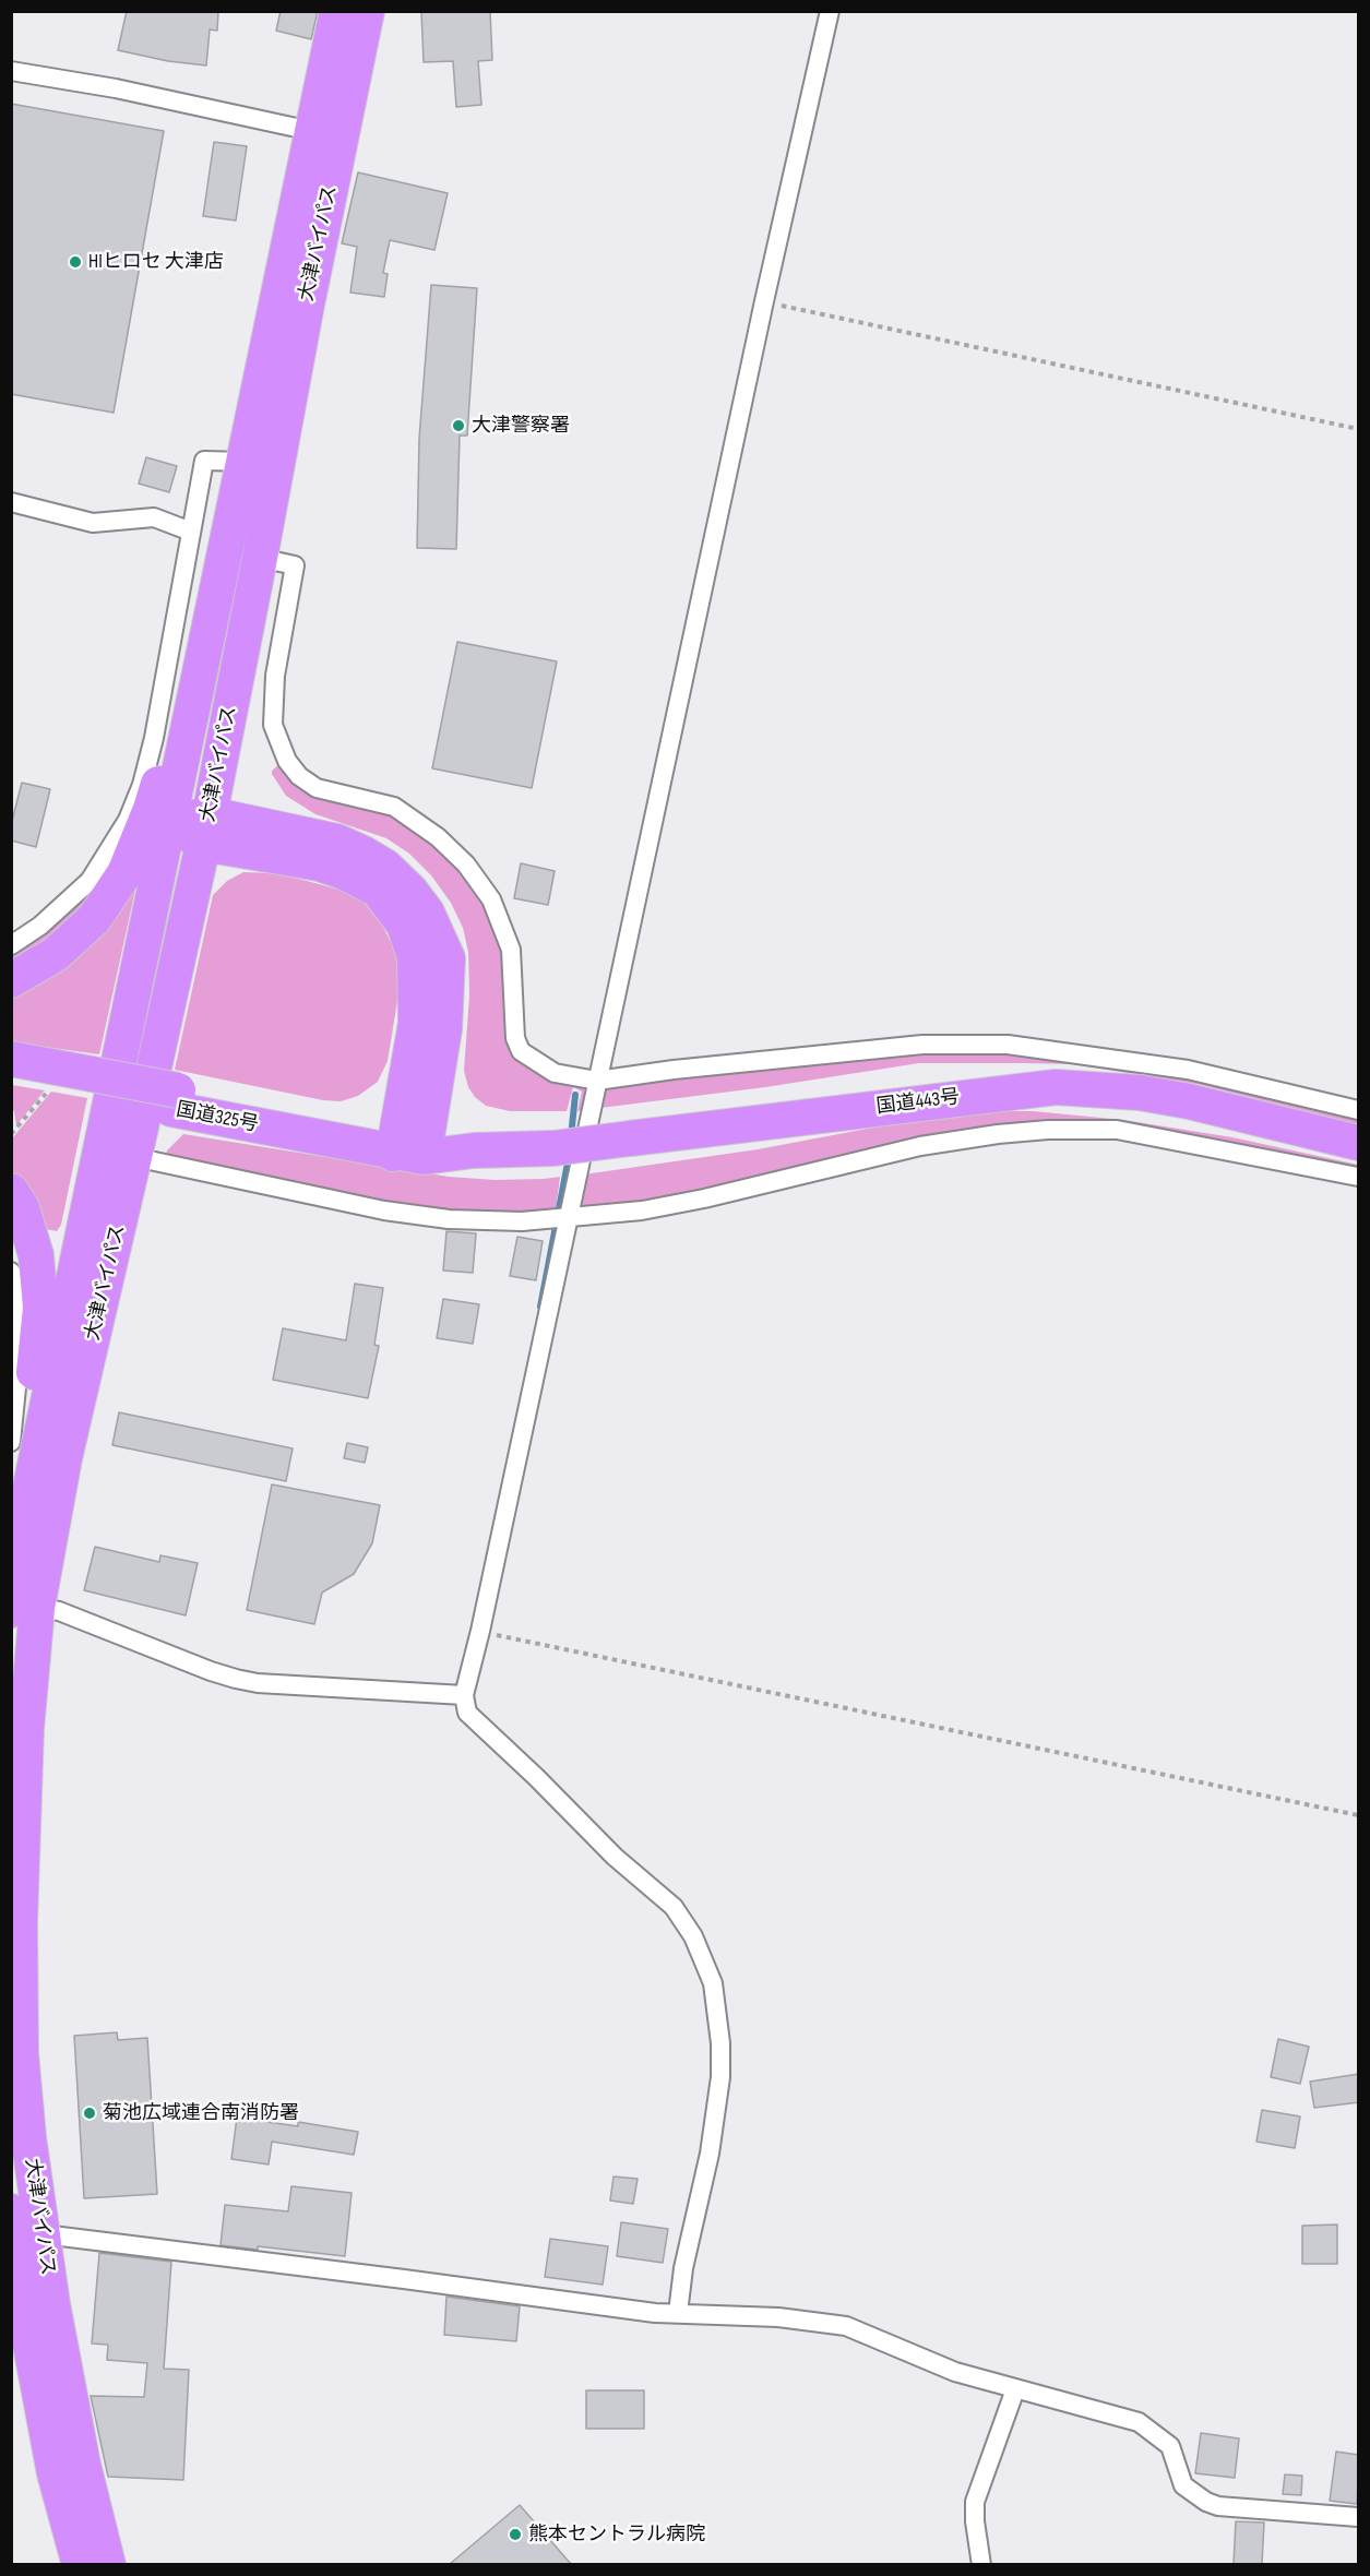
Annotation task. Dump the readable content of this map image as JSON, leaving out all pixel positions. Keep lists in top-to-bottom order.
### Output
{
  "streets": {
    "highway": ["大津バイパス", "国道443号", "国道325号"]
  },
  "crossings": [
    ["国道443号", "国道325号"]
  ],
  "places": [
    "HIヒロセ 大津店",
    "大津警察署",
    "菊池広域連合南消防署",
    "熊本セントラル病院"
  ]
}
